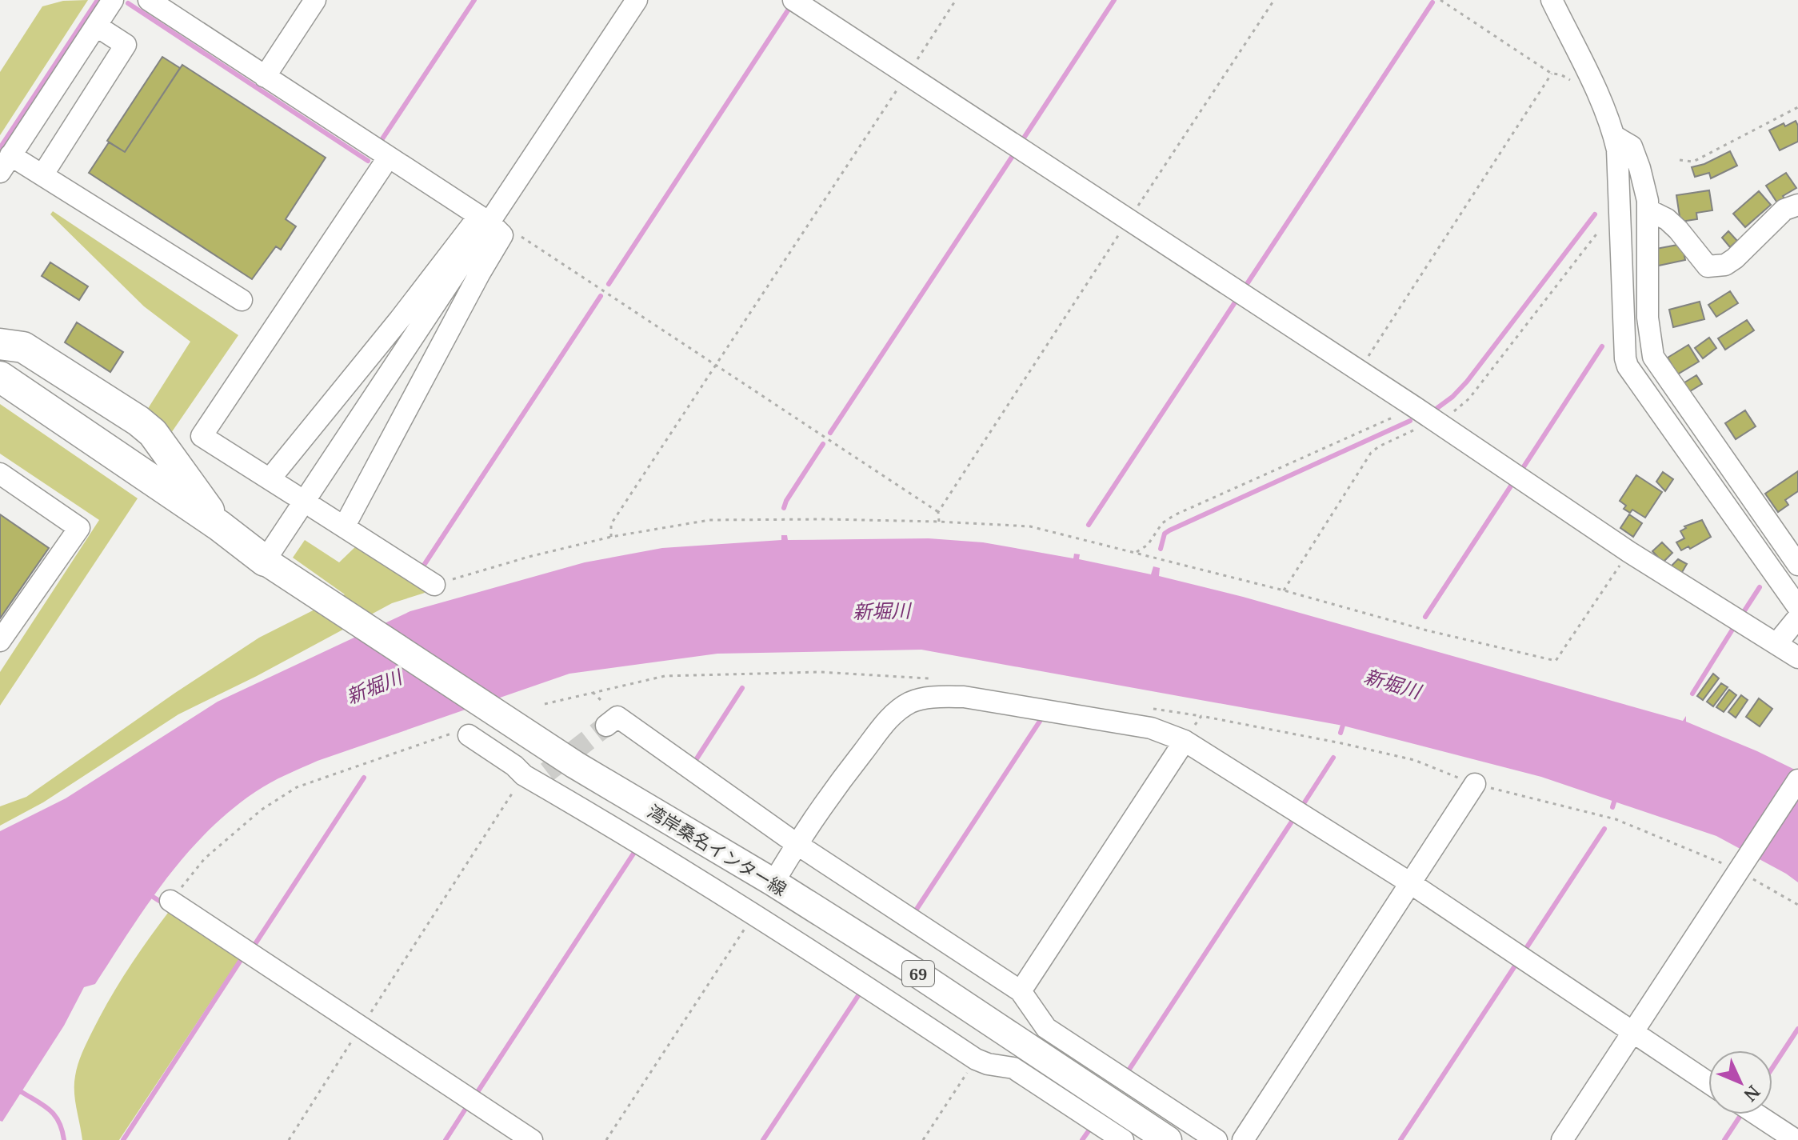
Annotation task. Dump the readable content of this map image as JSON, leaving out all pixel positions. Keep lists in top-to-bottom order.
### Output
{
  "streets": {
    "highway": ["69"],
    "main road": ["湾岸桑名インター線"]
  },
  "crossings": [
    ["湾岸桑名インター線", "69"]
  ],
  "water": ["新堀川"],
  "north": "bottom right"
}
